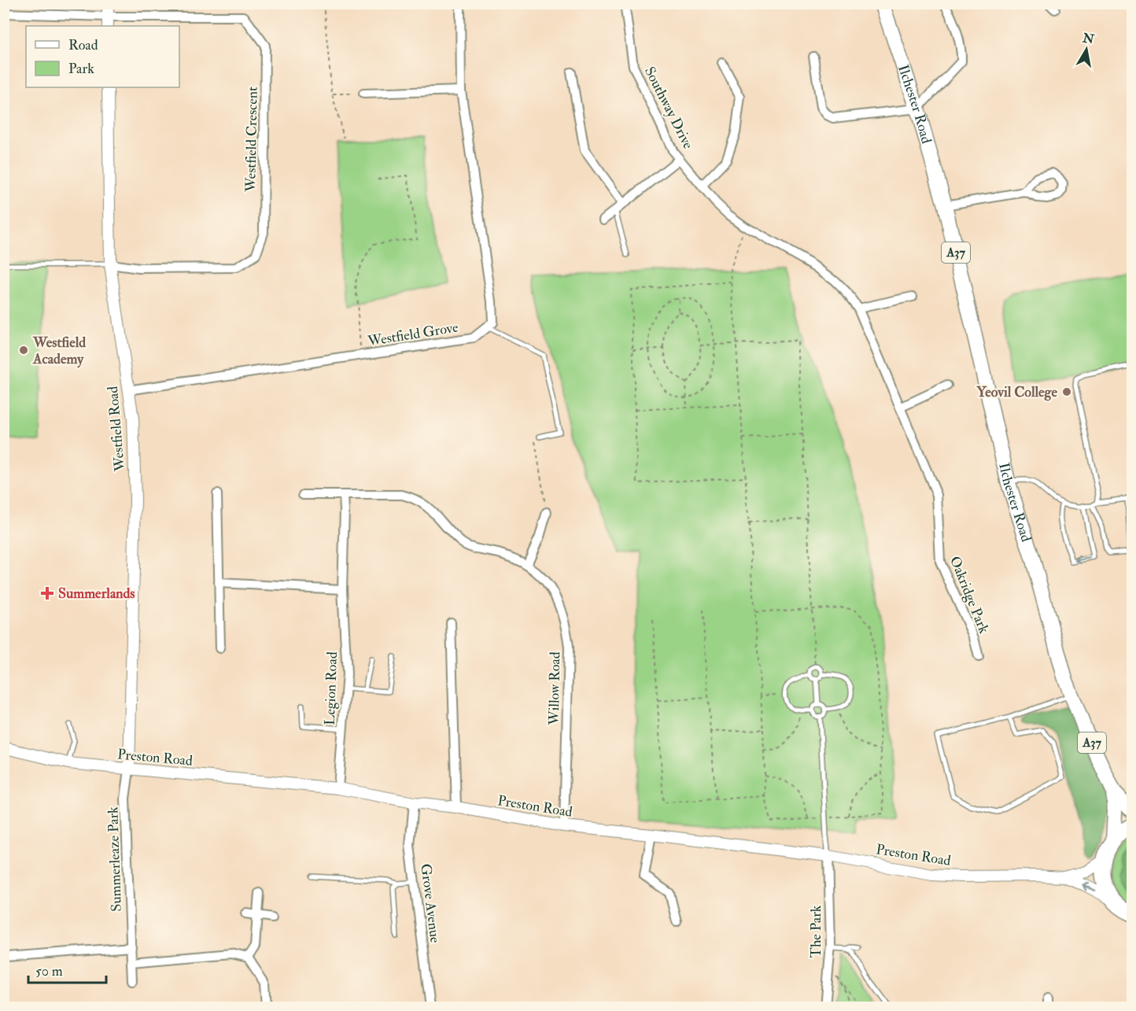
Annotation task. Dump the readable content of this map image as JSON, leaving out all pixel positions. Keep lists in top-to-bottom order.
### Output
{
  "streets": {
    "highway": ["Ilchester Road", "A37"],
    "street": [
      "Southway Drive",
      "Westfield Crescent",
      "Westfield Grove",
      "Westfield Road",
      "Oakridge Park",
      "Legion Road",
      "Willow Road",
      "Preston Road",
      "Summerleaze Park",
      "Grove Avenue",
      "The Park"
    ]
  },
  "crossings": [
    ["Ilchester Road", "A37"],
    ["Southway Drive", "Oakridge Park"],
    ["Westfield Crescent", "Westfield Road"],
    ["A37", "Preston Road"],
    ["Westfield Grove", "Westfield Road"],
    ["Westfield Road", "Preston Road"],
    ["Westfield Road", "Summerleaze Park"],
    ["Legion Road", "Willow Road"],
    ["Legion Road", "Preston Road"],
    ["Willow Road", "Preston Road"],
    ["Preston Road", "Summerleaze Park"],
    ["Preston Road", "Grove Avenue"],
    ["Preston Road", "The Park"]
  ],
  "places": {
    "other": ["Westfield Academy", "Yeovil College"],
    "health": ["Summerlands"]
  },
  "legend": ["Road", "Park"],
  "scale_bar": "50 m",
  "north": "top"
}
